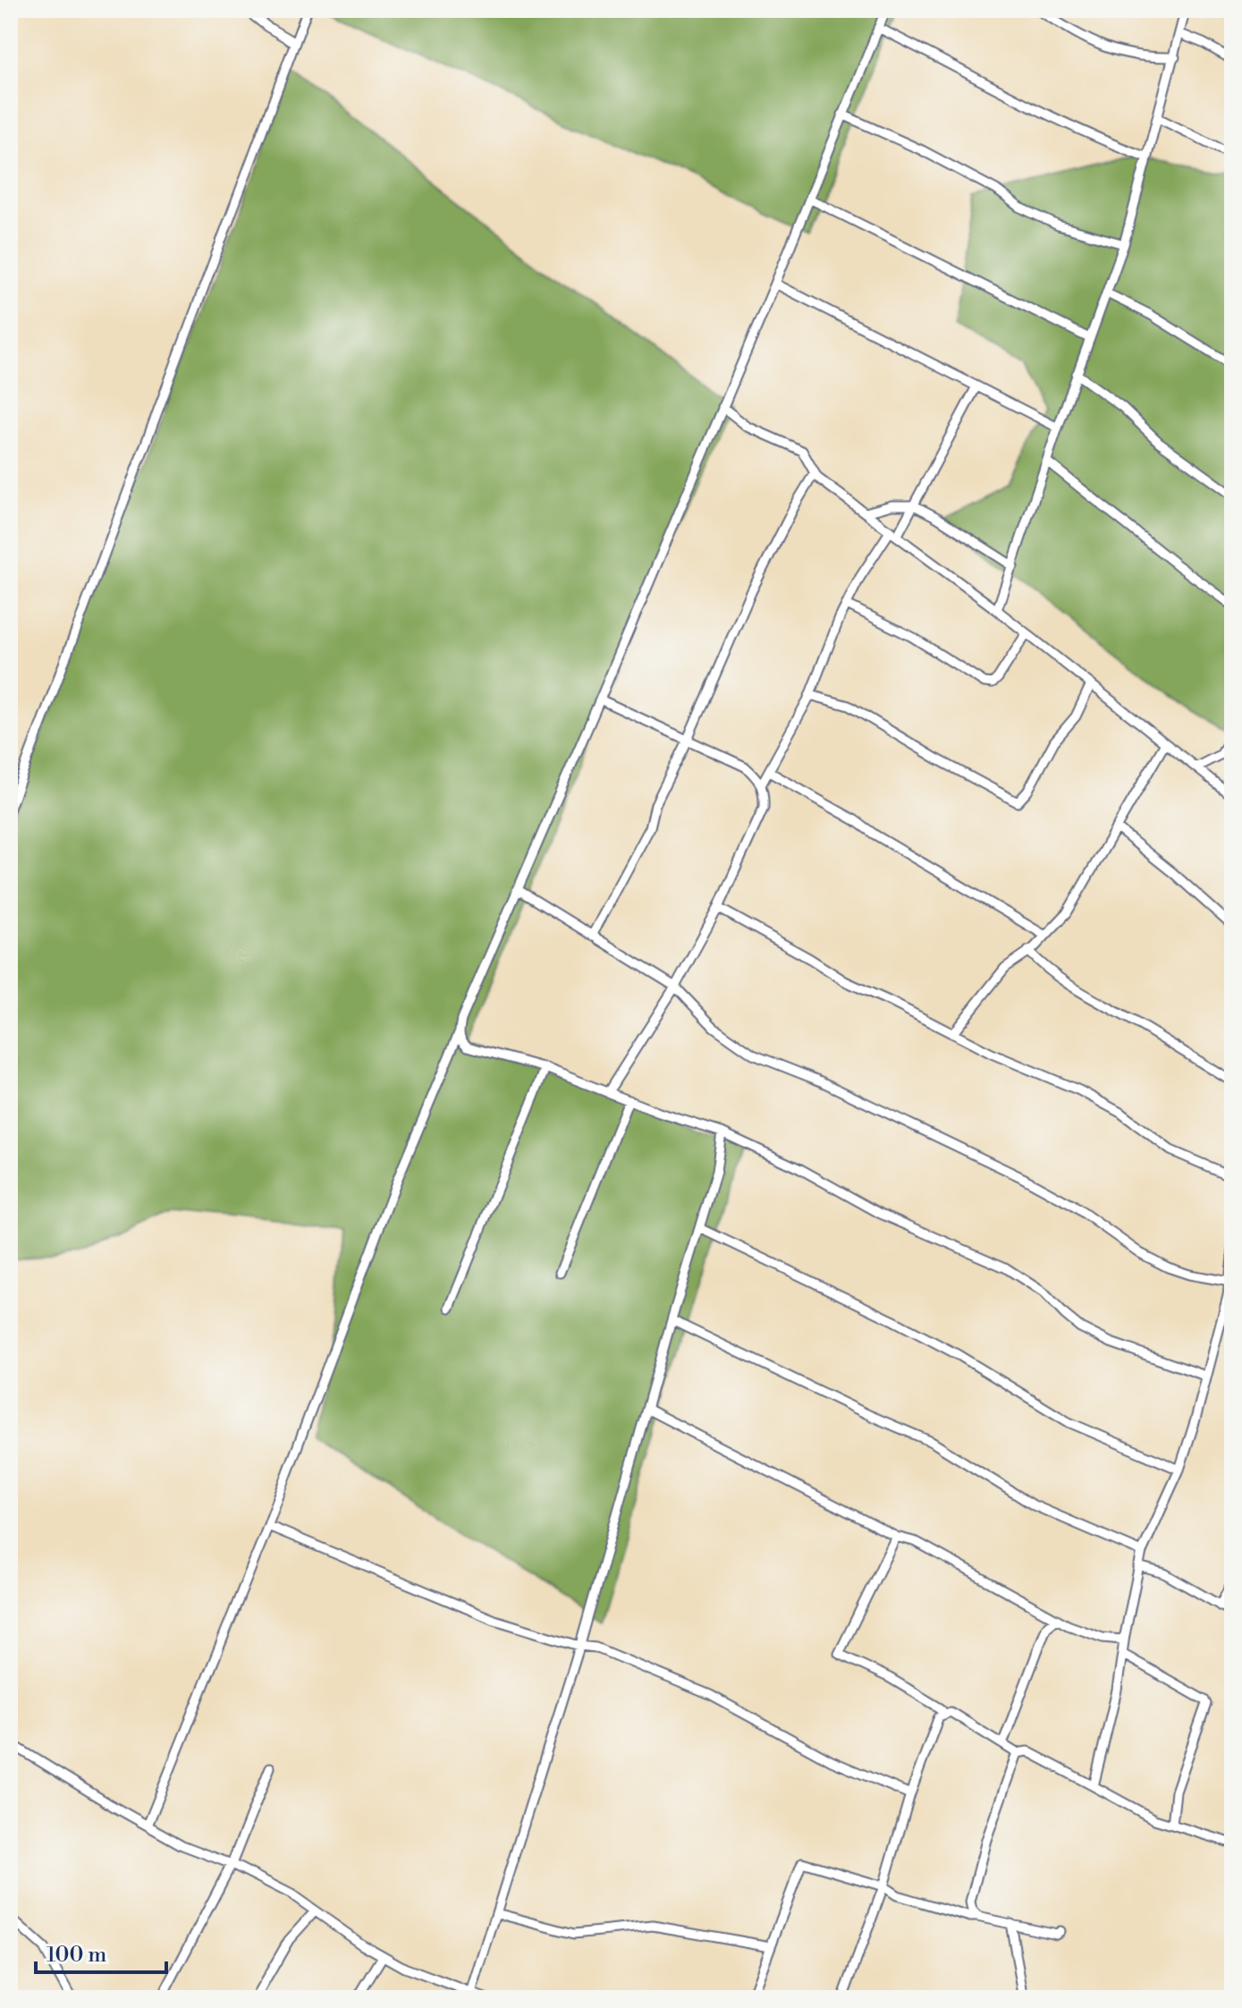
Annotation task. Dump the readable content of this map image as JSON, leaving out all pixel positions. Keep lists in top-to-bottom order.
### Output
{
  "scale_bar": "100 m"
}
